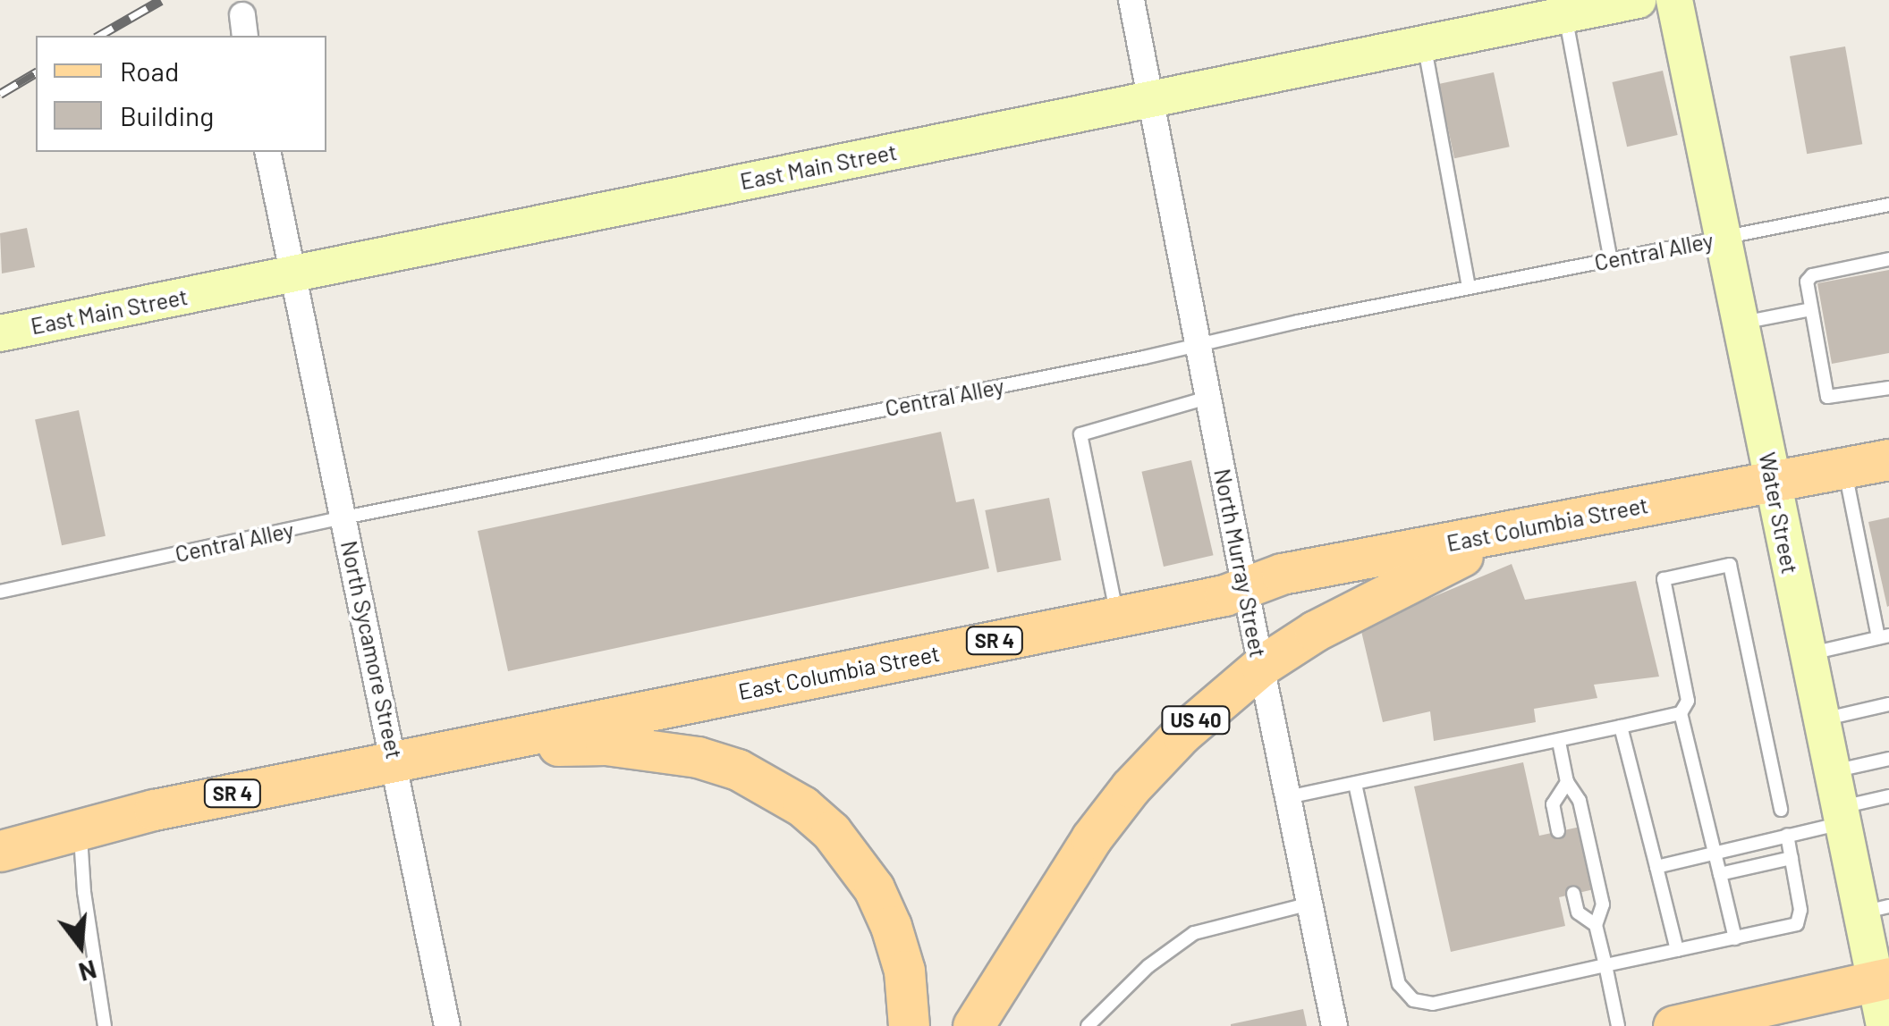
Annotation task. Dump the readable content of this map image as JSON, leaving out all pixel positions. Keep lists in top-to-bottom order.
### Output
{
  "streets": {
    "main road": [
      "East Main Street",
      "Water Street",
      "East Columbia Street",
      "SR 4",
      "US 40"
    ],
    "street": ["North Murray Street", "North Sycamore Street"],
    "lane": ["Central Alley"]
  },
  "crossings": [
    ["East Main Street", "North Murray Street"],
    ["East Main Street", "North Sycamore Street"],
    ["Central Alley", "Water Street"],
    ["Central Alley", "North Murray Street"],
    ["Central Alley", "North Sycamore Street"],
    ["Water Street", "East Columbia Street"],
    ["East Columbia Street", "North Murray Street"],
    ["East Columbia Street", "North Sycamore Street"],
    ["East Columbia Street", "US 40"],
    ["North Murray Street", "US 40"]
  ],
  "legend": ["Road", "Building"],
  "north": "bottom"
}
